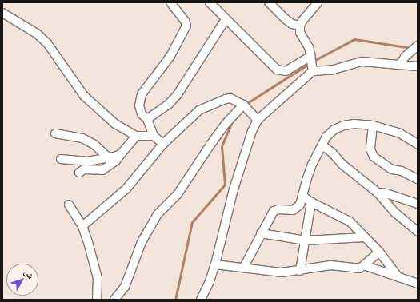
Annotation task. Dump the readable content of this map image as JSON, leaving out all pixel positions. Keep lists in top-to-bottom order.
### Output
{
  "north": "top right"
}
